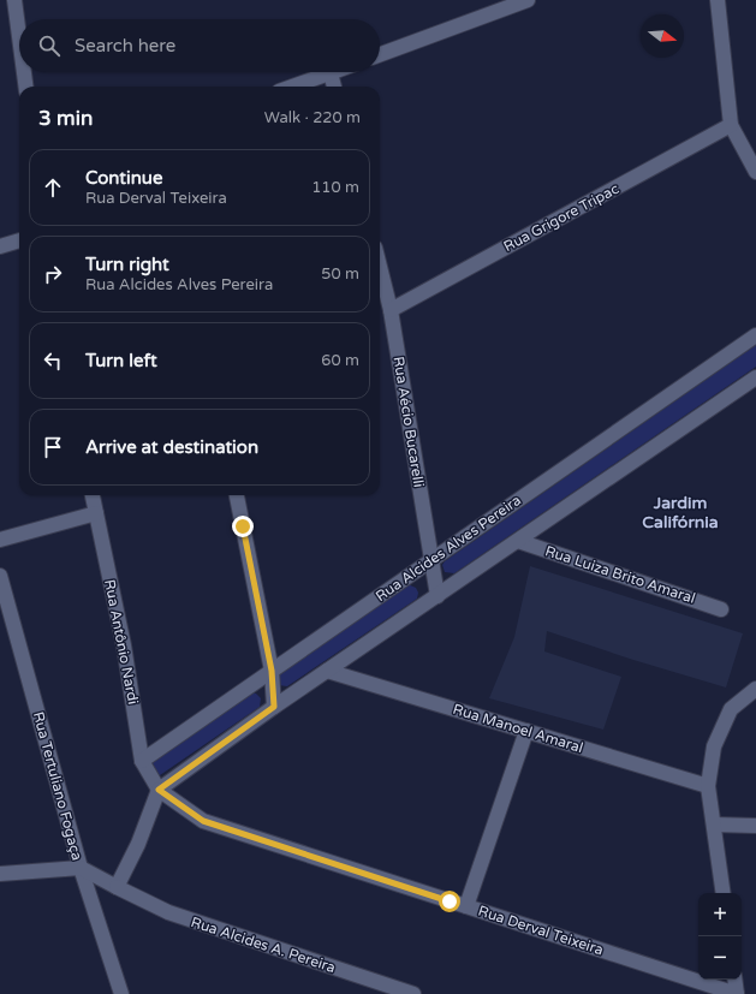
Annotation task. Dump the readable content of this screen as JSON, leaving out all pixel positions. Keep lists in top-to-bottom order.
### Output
{
  "streets": {
    "street": [
      "Rua Grigore Tripac",
      "Rua Aécio Bucarelli",
      "Rua Alcides Alves Pereira",
      "Rua Luiza Brito Amaral",
      "Rua Antônio Nardi",
      "Rua Manoel Amaral",
      "Rua Tertuliano Fogaça",
      "Rua Derval Teixeira",
      "Rua Alcides A. Pereira"
    ]
  },
  "crossings": [
    ["Rua Grigore Tripac", "Rua Aécio Bucarelli"],
    ["Rua Aécio Bucarelli", "Rua Alcides Alves Pereira"],
    ["Rua Alcides Alves Pereira", "Rua Antônio Nardi"],
    ["Rua Antônio Nardi", "Rua Derval Teixeira"],
    ["Rua Tertuliano Fogaça", "Rua Alcides A. Pereira"]
  ],
  "districts": ["Jardim Califórnia"],
  "north": "right",
  "page": {
    "search": "Search here",
    "heading": ["3 min", "Walk · 220 m"],
    "list": [
      ["Continue", "Rua Derval Teixeira", "110 m"],
      ["Turn right", "Rua Alcides Alves Pereira", "50 m"],
      ["Turn left", "60 m"],
      "Arrive at destination"
    ],
    "map_buttons": ["+", "−"]
  }
}
